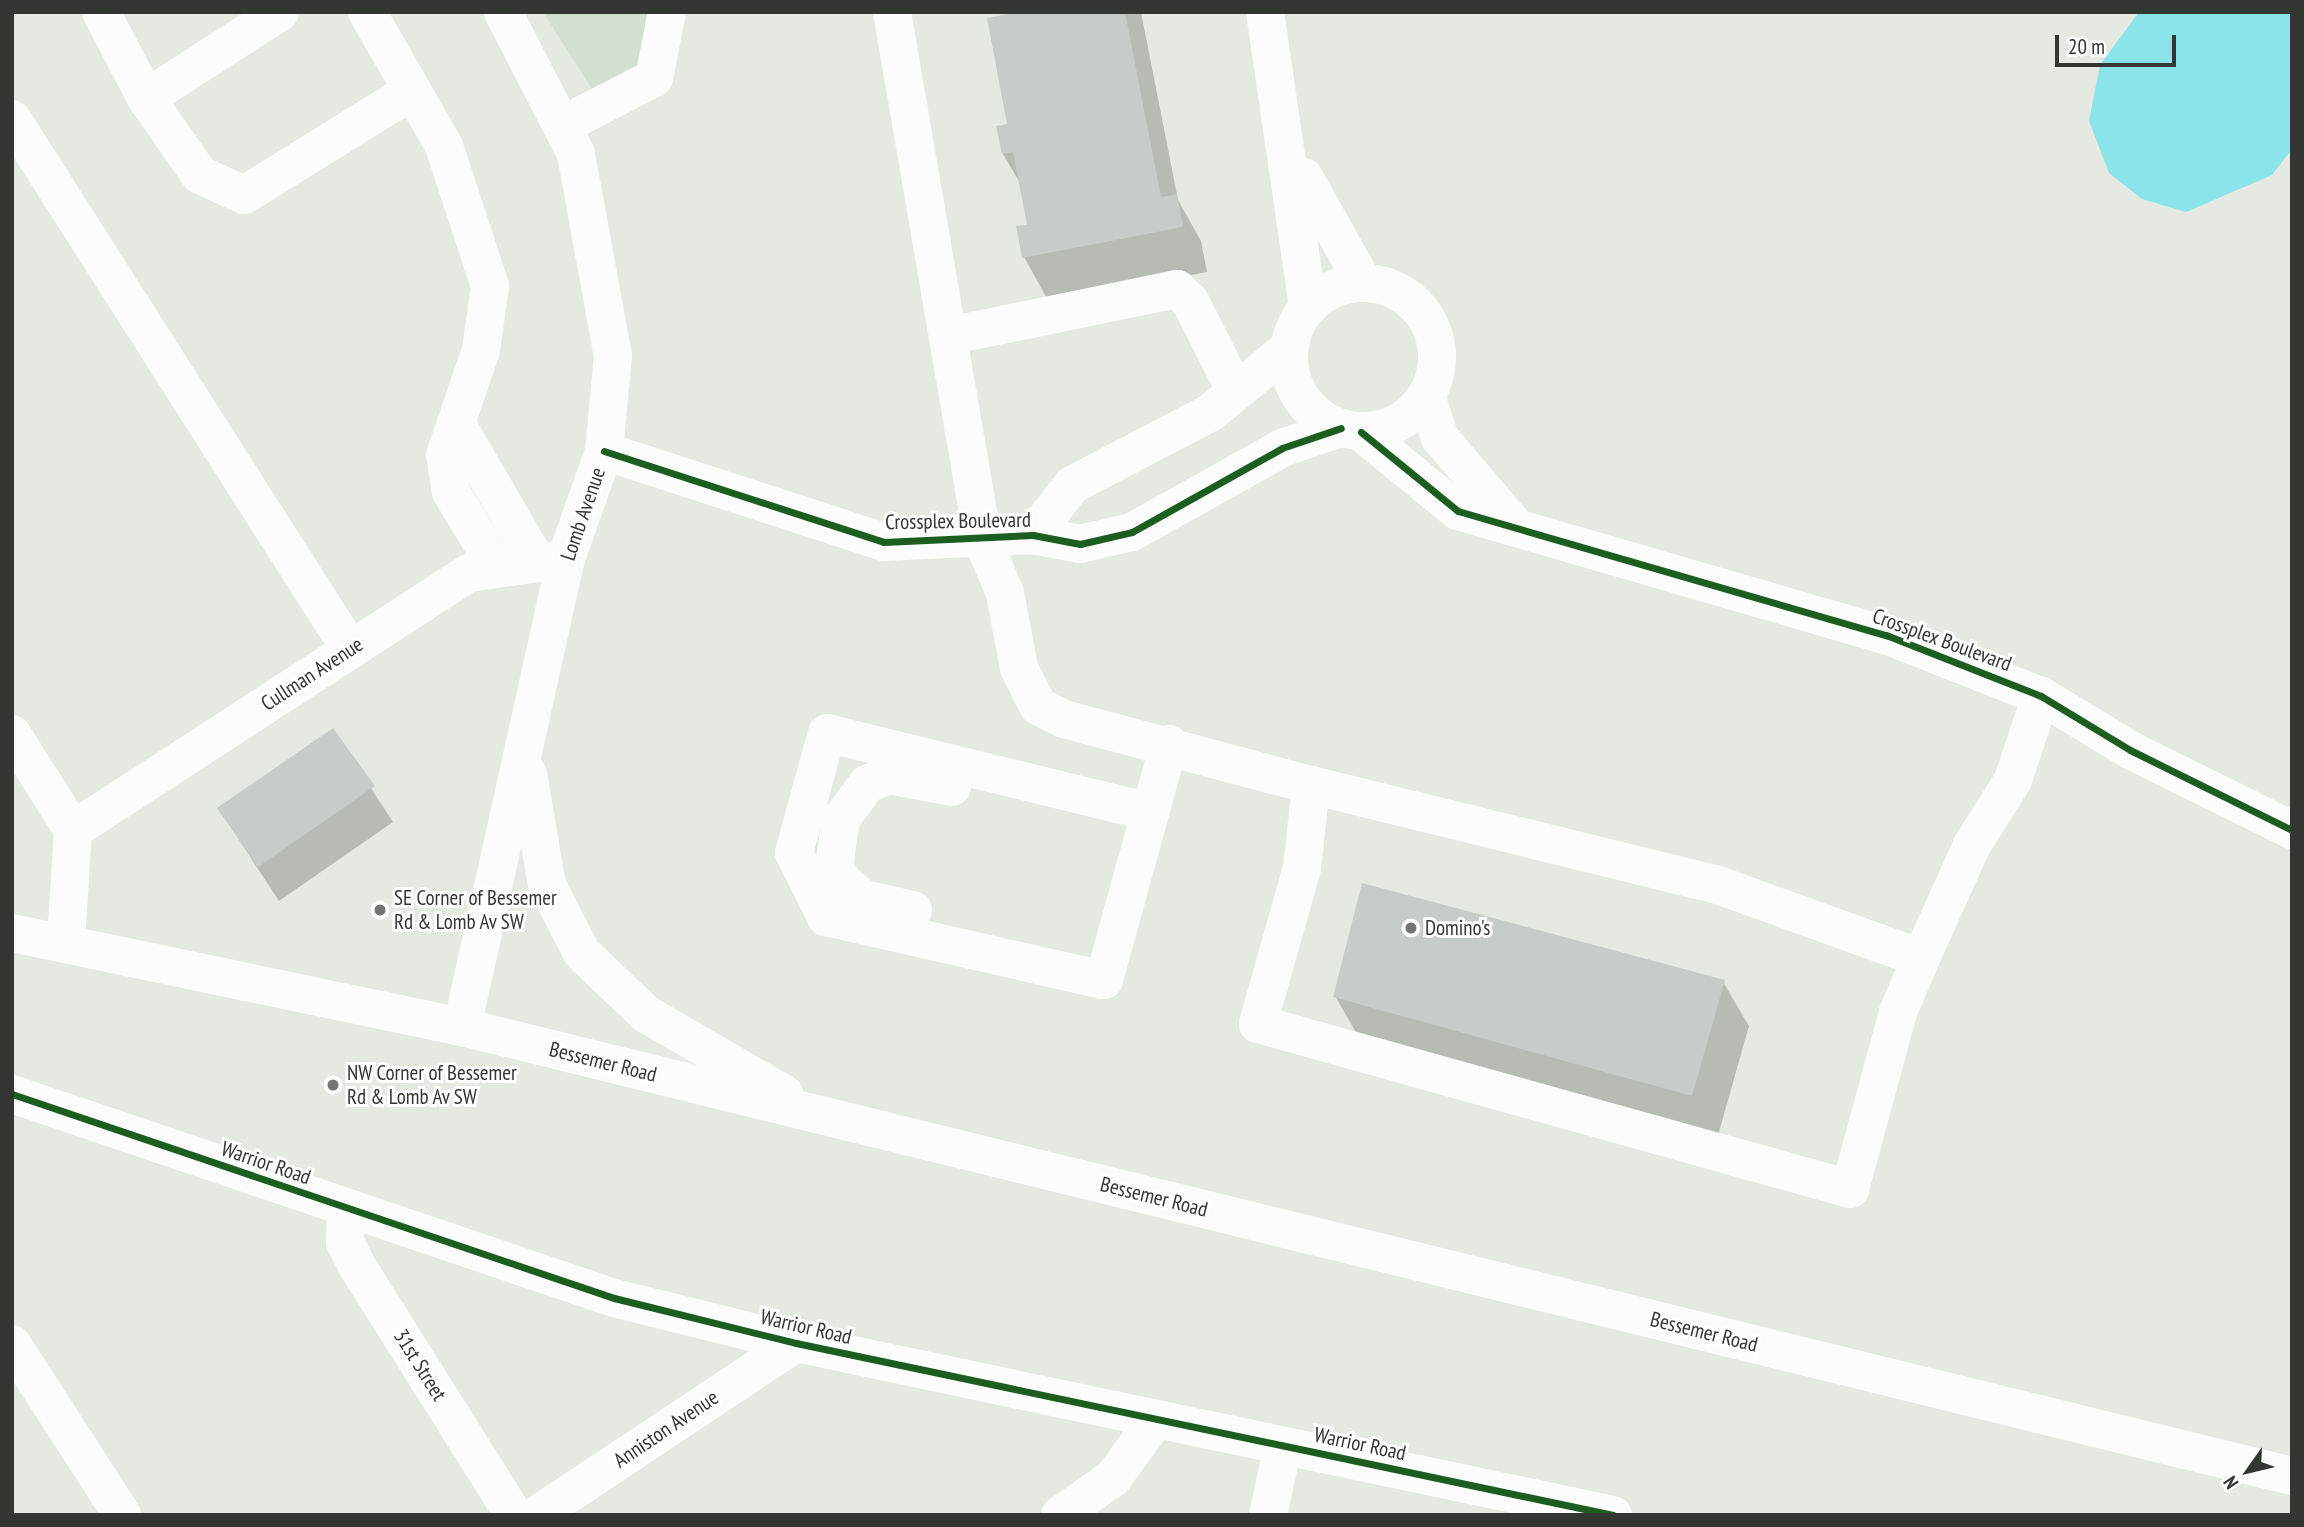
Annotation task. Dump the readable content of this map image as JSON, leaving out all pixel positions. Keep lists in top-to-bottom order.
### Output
{
  "streets": {
    "street": [
      "Lomb Avenue",
      "Crossplex Boulevard",
      "Cullman Avenue",
      "Bessemer Road",
      "Warrior Road",
      "31st Street",
      "Anniston Avenue"
    ]
  },
  "crossings": [
    ["Lomb Avenue", "Crossplex Boulevard"],
    ["Lomb Avenue", "Cullman Avenue"],
    ["Lomb Avenue", "Bessemer Road"],
    ["Warrior Road", "31st Street"],
    ["Warrior Road", "Anniston Avenue"]
  ],
  "places": ["SE Corner of Bessemer Rd & Lomb Av SW", "Domino's", "NW Corner of Bessemer Rd & Lomb Av SW"],
  "scale_bar": "20 m",
  "north": "bottom left"
}
